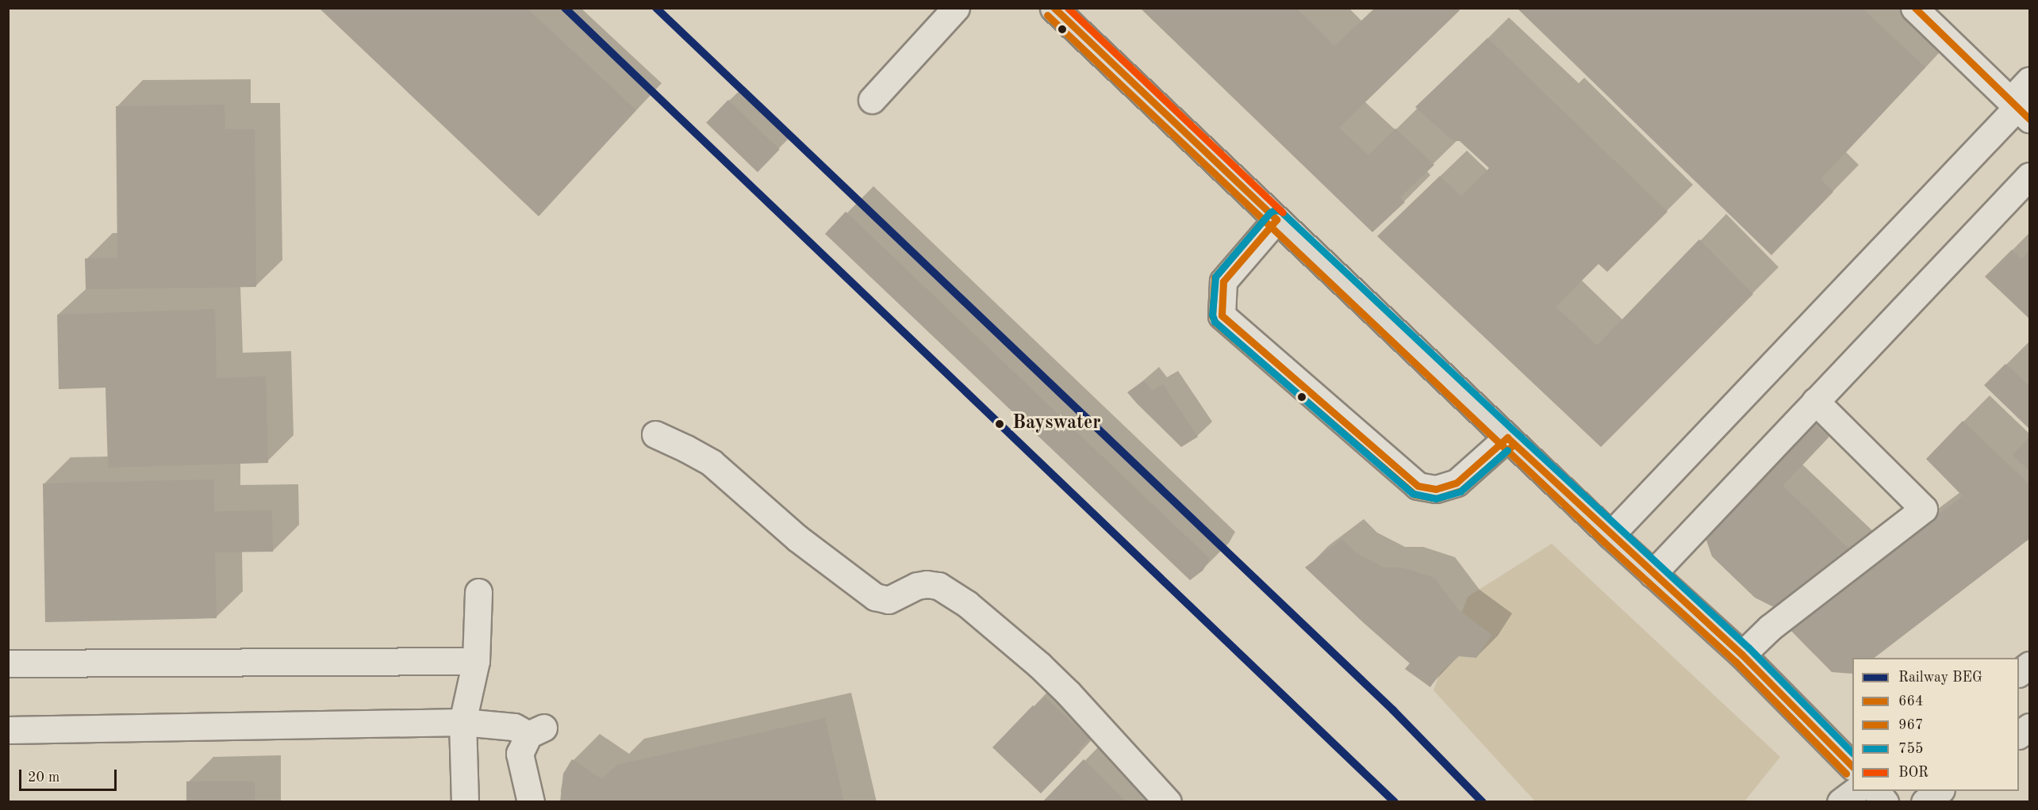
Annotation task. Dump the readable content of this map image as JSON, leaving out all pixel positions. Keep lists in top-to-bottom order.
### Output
{
  "places": ["Bayswater"],
  "lines": [
    "rail line BEG",
    "transit line 664",
    "transit line BOR",
    "transit line 967",
    "transit line 755"
  ],
  "legend": [
    "Railway BEG",
    "664",
    "967",
    "755",
    "BOR"
  ],
  "scale_bar": "20 m"
}
